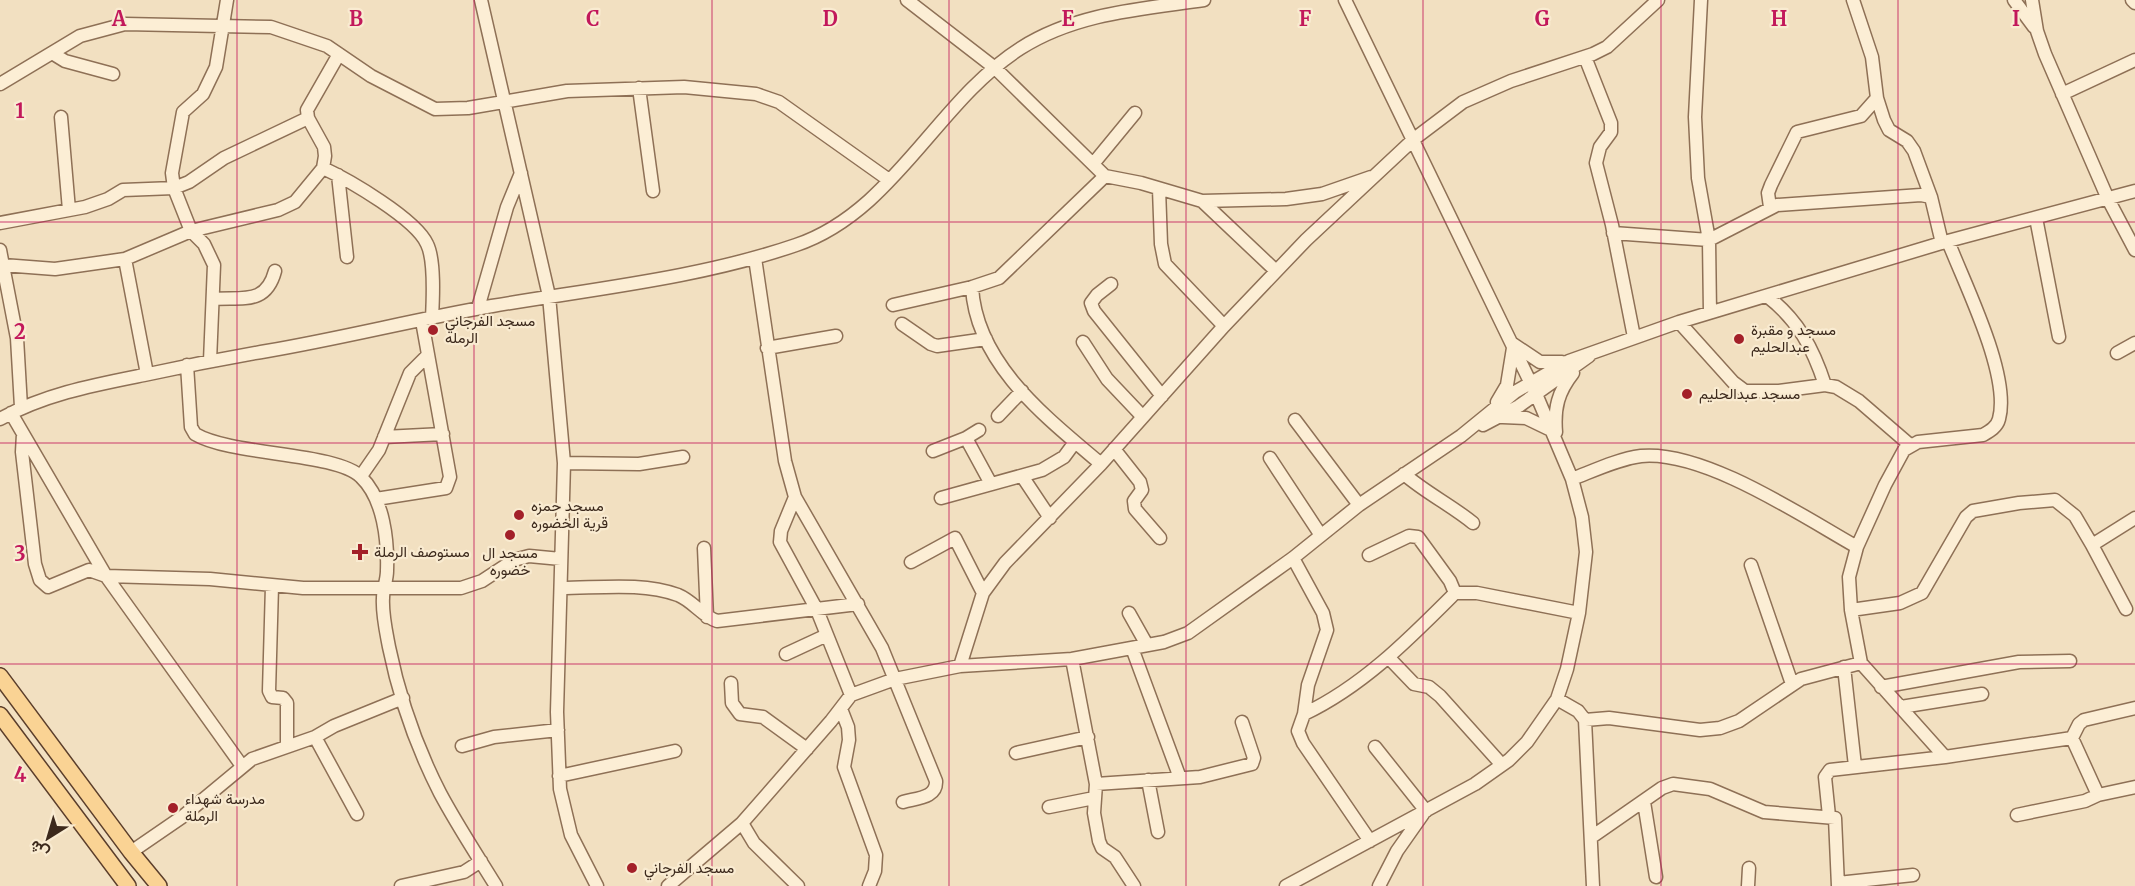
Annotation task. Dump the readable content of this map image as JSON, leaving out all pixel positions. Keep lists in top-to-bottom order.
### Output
{
  "places": {
    "other": [
      "مسجد الفرجاني الرمله",
      "مسجد و مقبرة عبدالحليم",
      "مسجد عبدالحليم",
      "مسجد حمزه قرية الخضوره",
      "مسجد ال خضوره",
      "مدرسة شهداء الرملة",
      "مسجد الفرجاني"
    ],
    "health": ["مستوصف الرملة"]
  },
  "north": "bottom left",
  "grid": {
    "columns": [
      "A",
      "B",
      "C",
      "D",
      "E",
      "F",
      "G",
      "H",
      "I"
    ],
    "rows": [
      "1",
      "2",
      "3",
      "4"
    ]
  }
}
